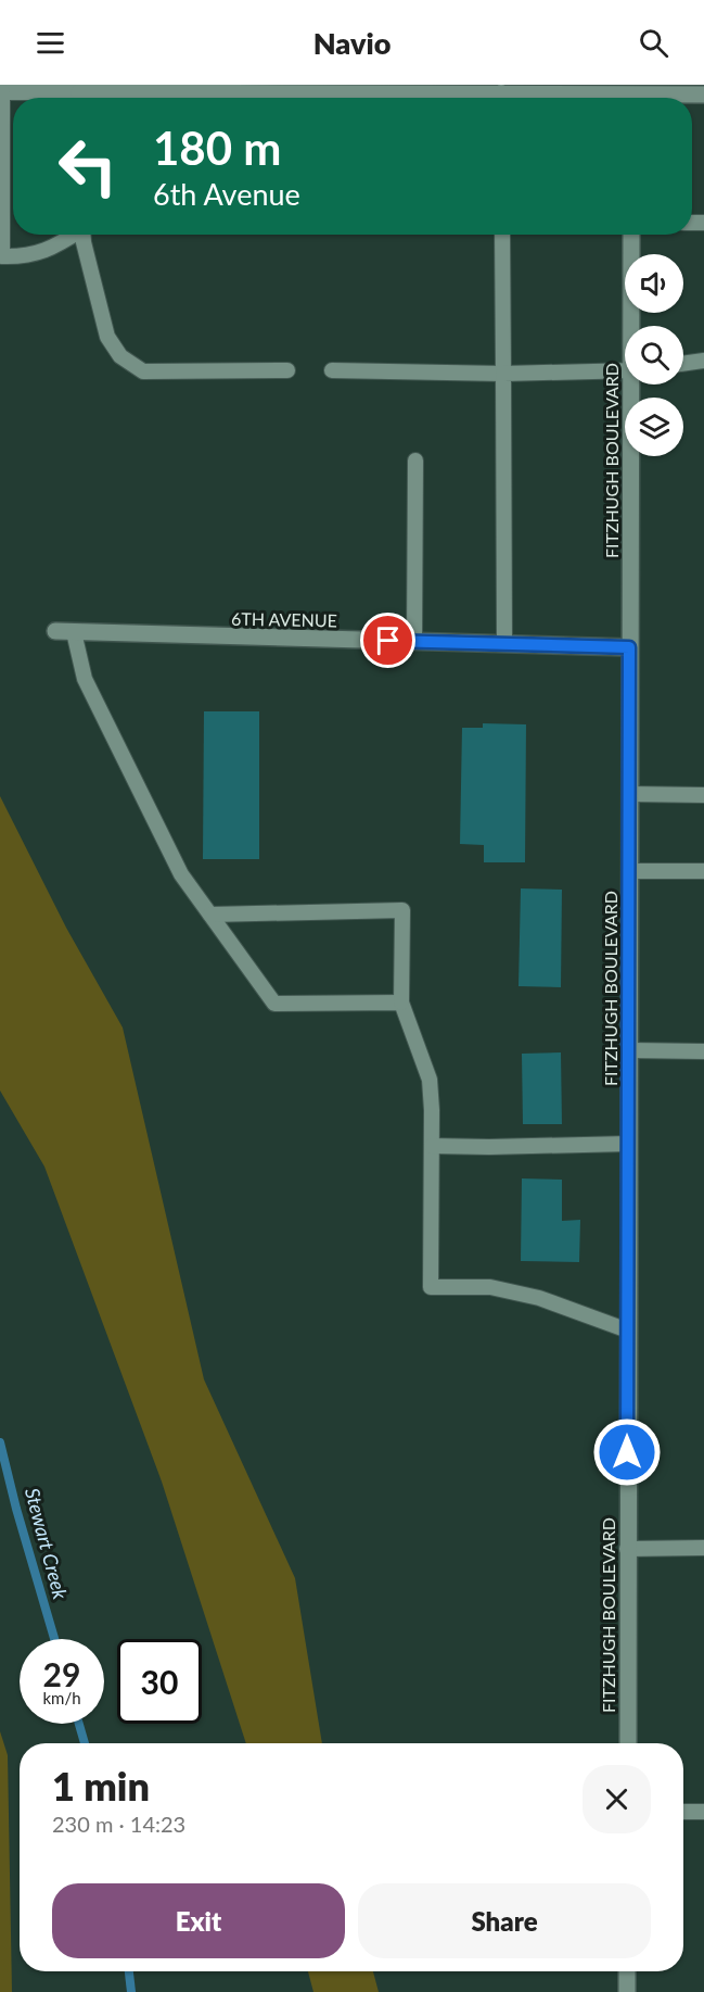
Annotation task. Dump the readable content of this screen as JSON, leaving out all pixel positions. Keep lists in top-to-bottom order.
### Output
{
  "streets": {
    "street": ["FITZHUGH BOULEVARD", "6TH AVENUE"]
  },
  "crossings": [
    ["FITZHUGH BOULEVARD", "6TH AVENUE"]
  ],
  "water": ["Stewart Creek"],
  "page": {
    "header": "Navio",
    "turn": ["180 m", "6th Avenue"],
    "speed": "29 km/h",
    "limit": "30",
    "heading": ["1 min", "230 m · 14:23"],
    "buttons": ["Exit", "Share"]
  }
}
